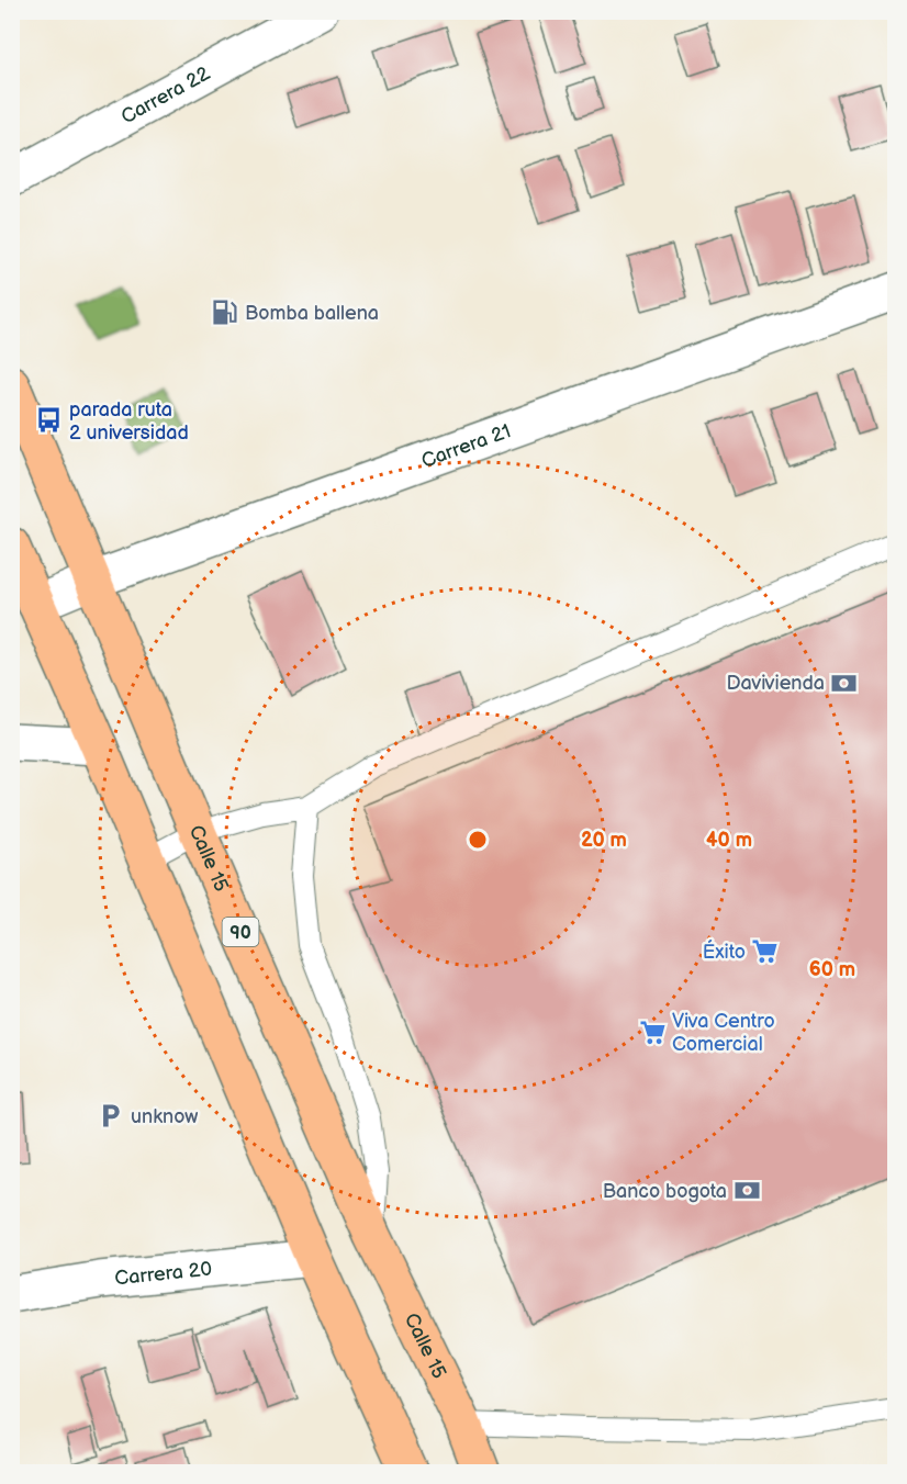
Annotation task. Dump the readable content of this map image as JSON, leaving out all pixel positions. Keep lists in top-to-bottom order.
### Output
{
  "streets": {
    "highway": ["Calle 15", "90"],
    "street": ["Carrera 22", "Carrera 21", "Carrera 20"]
  },
  "crossings": [
    ["Carrera 21", "Calle 15"]
  ],
  "places": {
    "fuel station": ["Bomba ballena"],
    "bus stop": ["parada ruta 2 universidad"],
    "bank": ["Davivienda", "Banco bogota"],
    "supermarket": ["Éxito", "Viva Centro Comercial"],
    "parking": ["unknow"]
  },
  "rings": ["20 m", "40 m", "60 m"]
}
